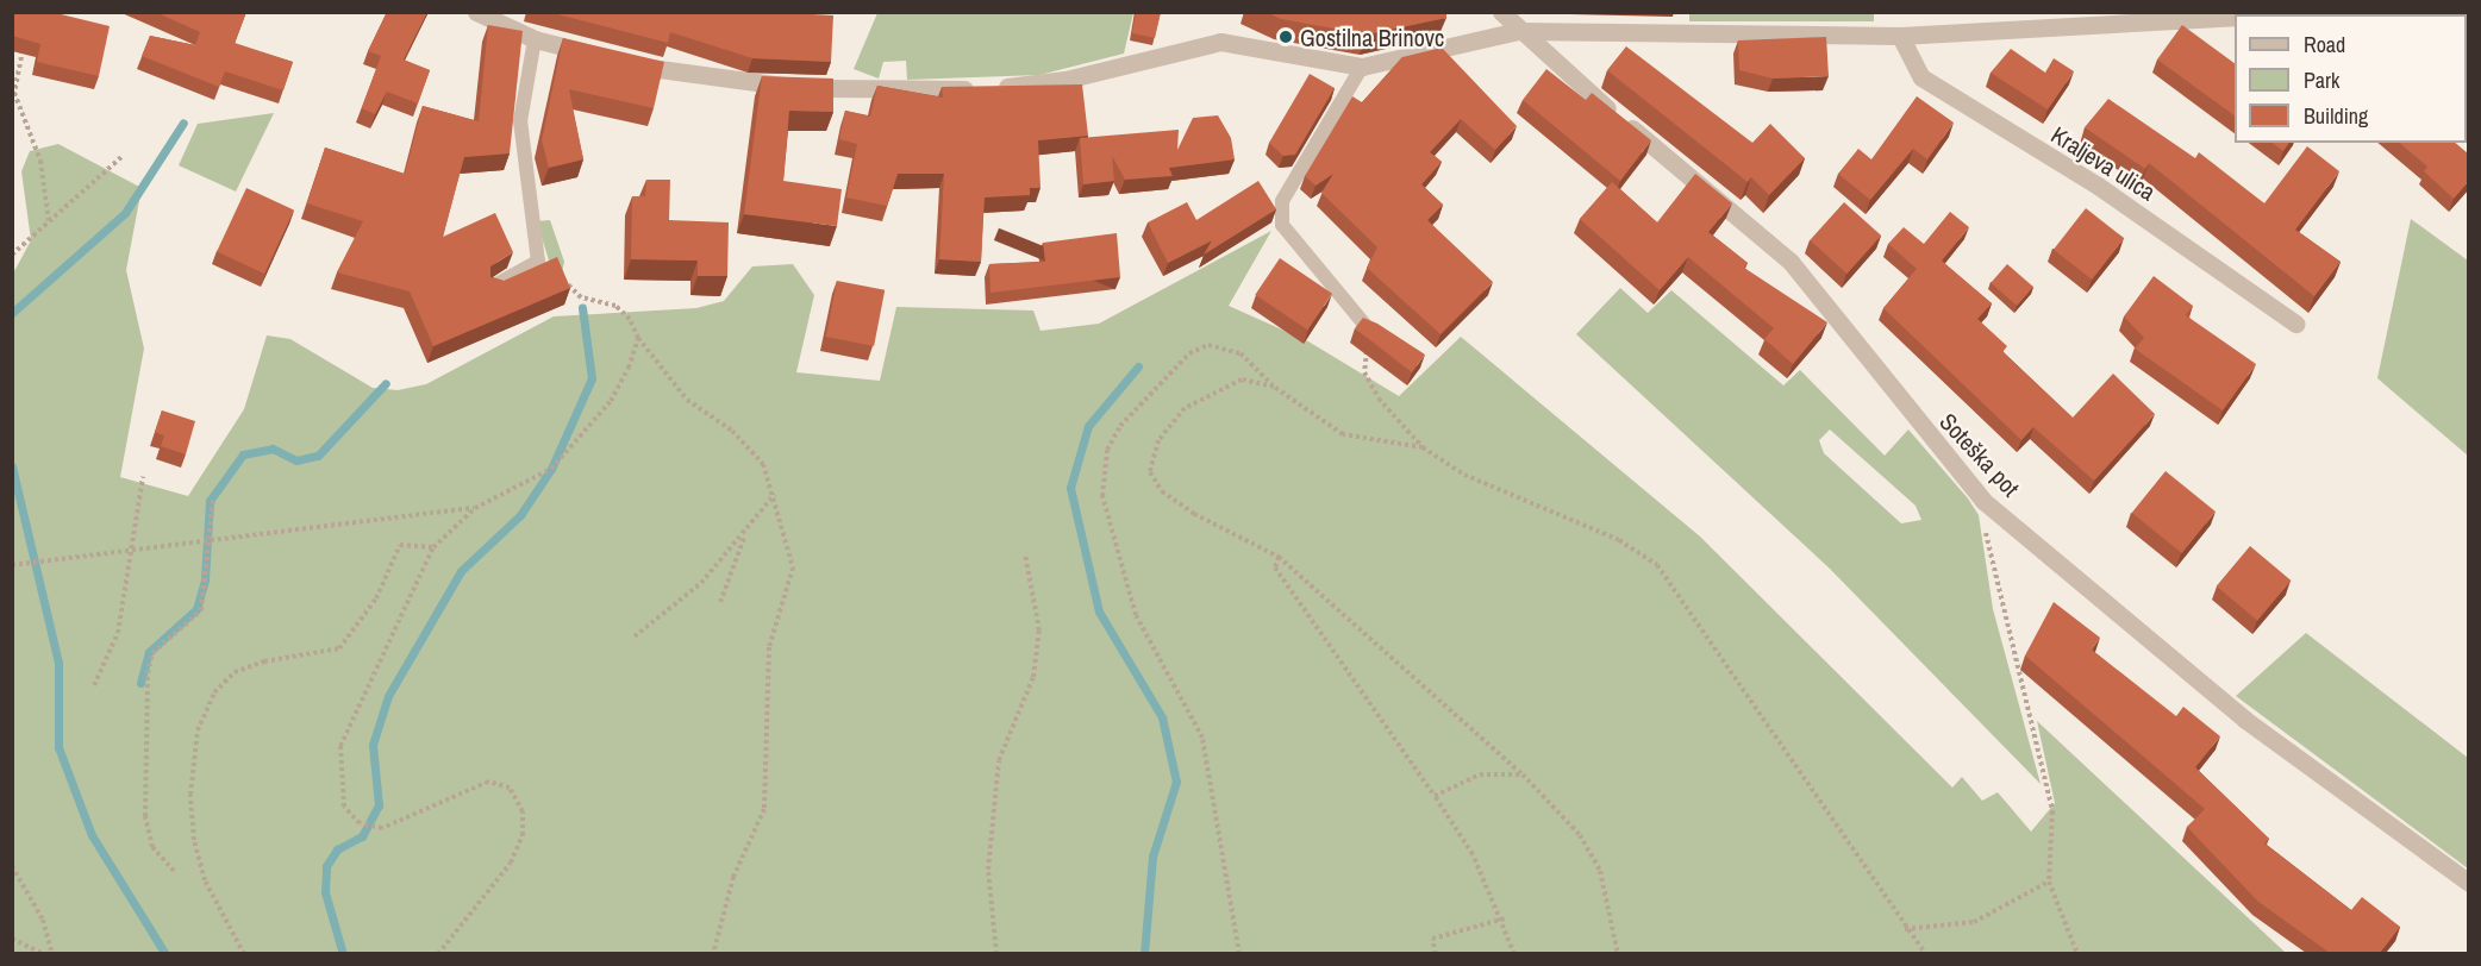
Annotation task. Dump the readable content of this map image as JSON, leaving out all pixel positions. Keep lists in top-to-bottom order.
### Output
{
  "streets": {
    "street": ["Kraljeva ulica", "Soteška pot"]
  },
  "places": ["Gostilna Brinovc"],
  "legend": ["Road", "Park", "Building"]
}
